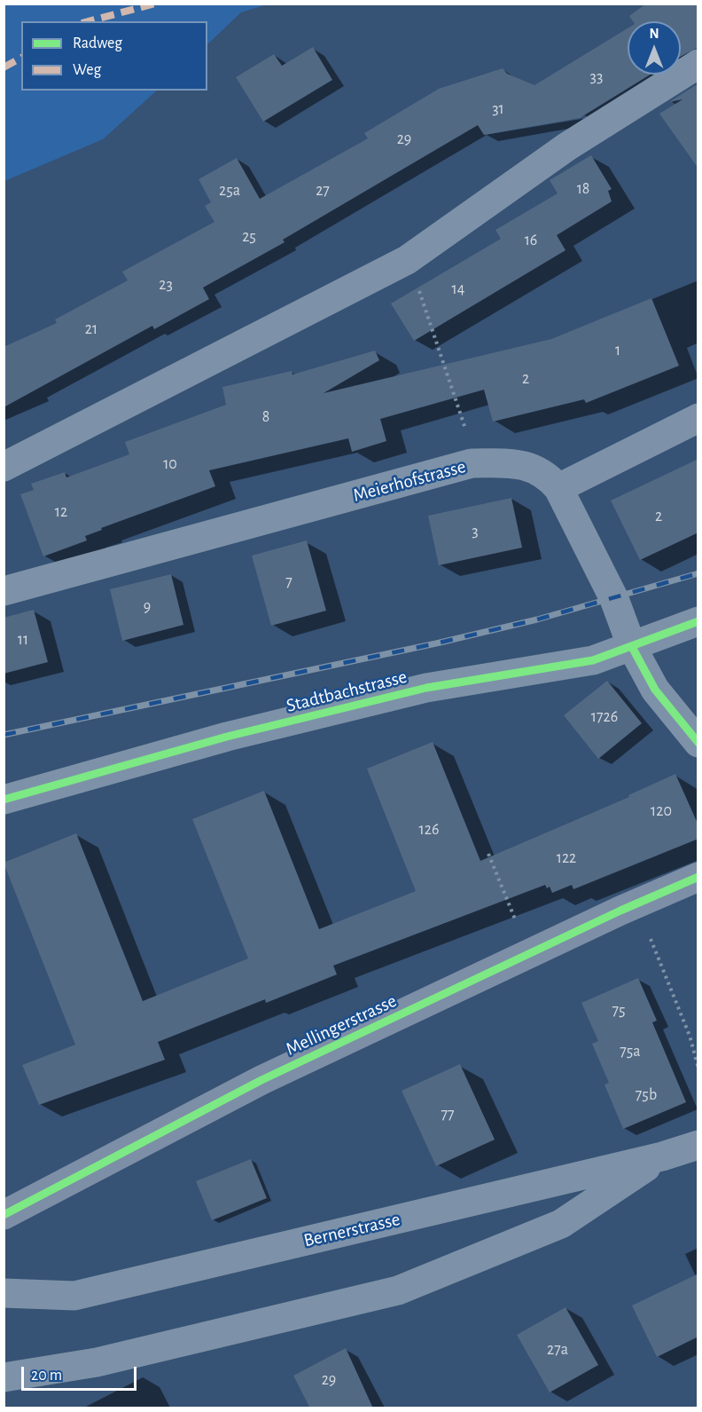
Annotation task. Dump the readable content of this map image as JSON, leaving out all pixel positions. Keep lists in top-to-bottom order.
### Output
{
  "streets": {
    "main road": ["Mellingerstrasse"],
    "street": ["Meierhofstrasse", "Stadtbachstrasse", "Bernerstrasse"]
  },
  "crossings": [
    ["Meierhofstrasse", "Stadtbachstrasse"]
  ],
  "house_numbers": [
    "33",
    "31",
    "29",
    "18",
    "25a",
    "27",
    "25",
    "16",
    "23",
    "14",
    "21",
    "1",
    "2",
    "8",
    "10",
    "12",
    "2",
    "3",
    "7",
    "9",
    "11",
    "1726",
    "120",
    "126",
    "122",
    "75",
    "75a",
    "75b",
    "77",
    "27a",
    "29"
  ],
  "legend": ["Radweg", "Weg"],
  "scale_bar": "20 m",
  "north": "top"
}
